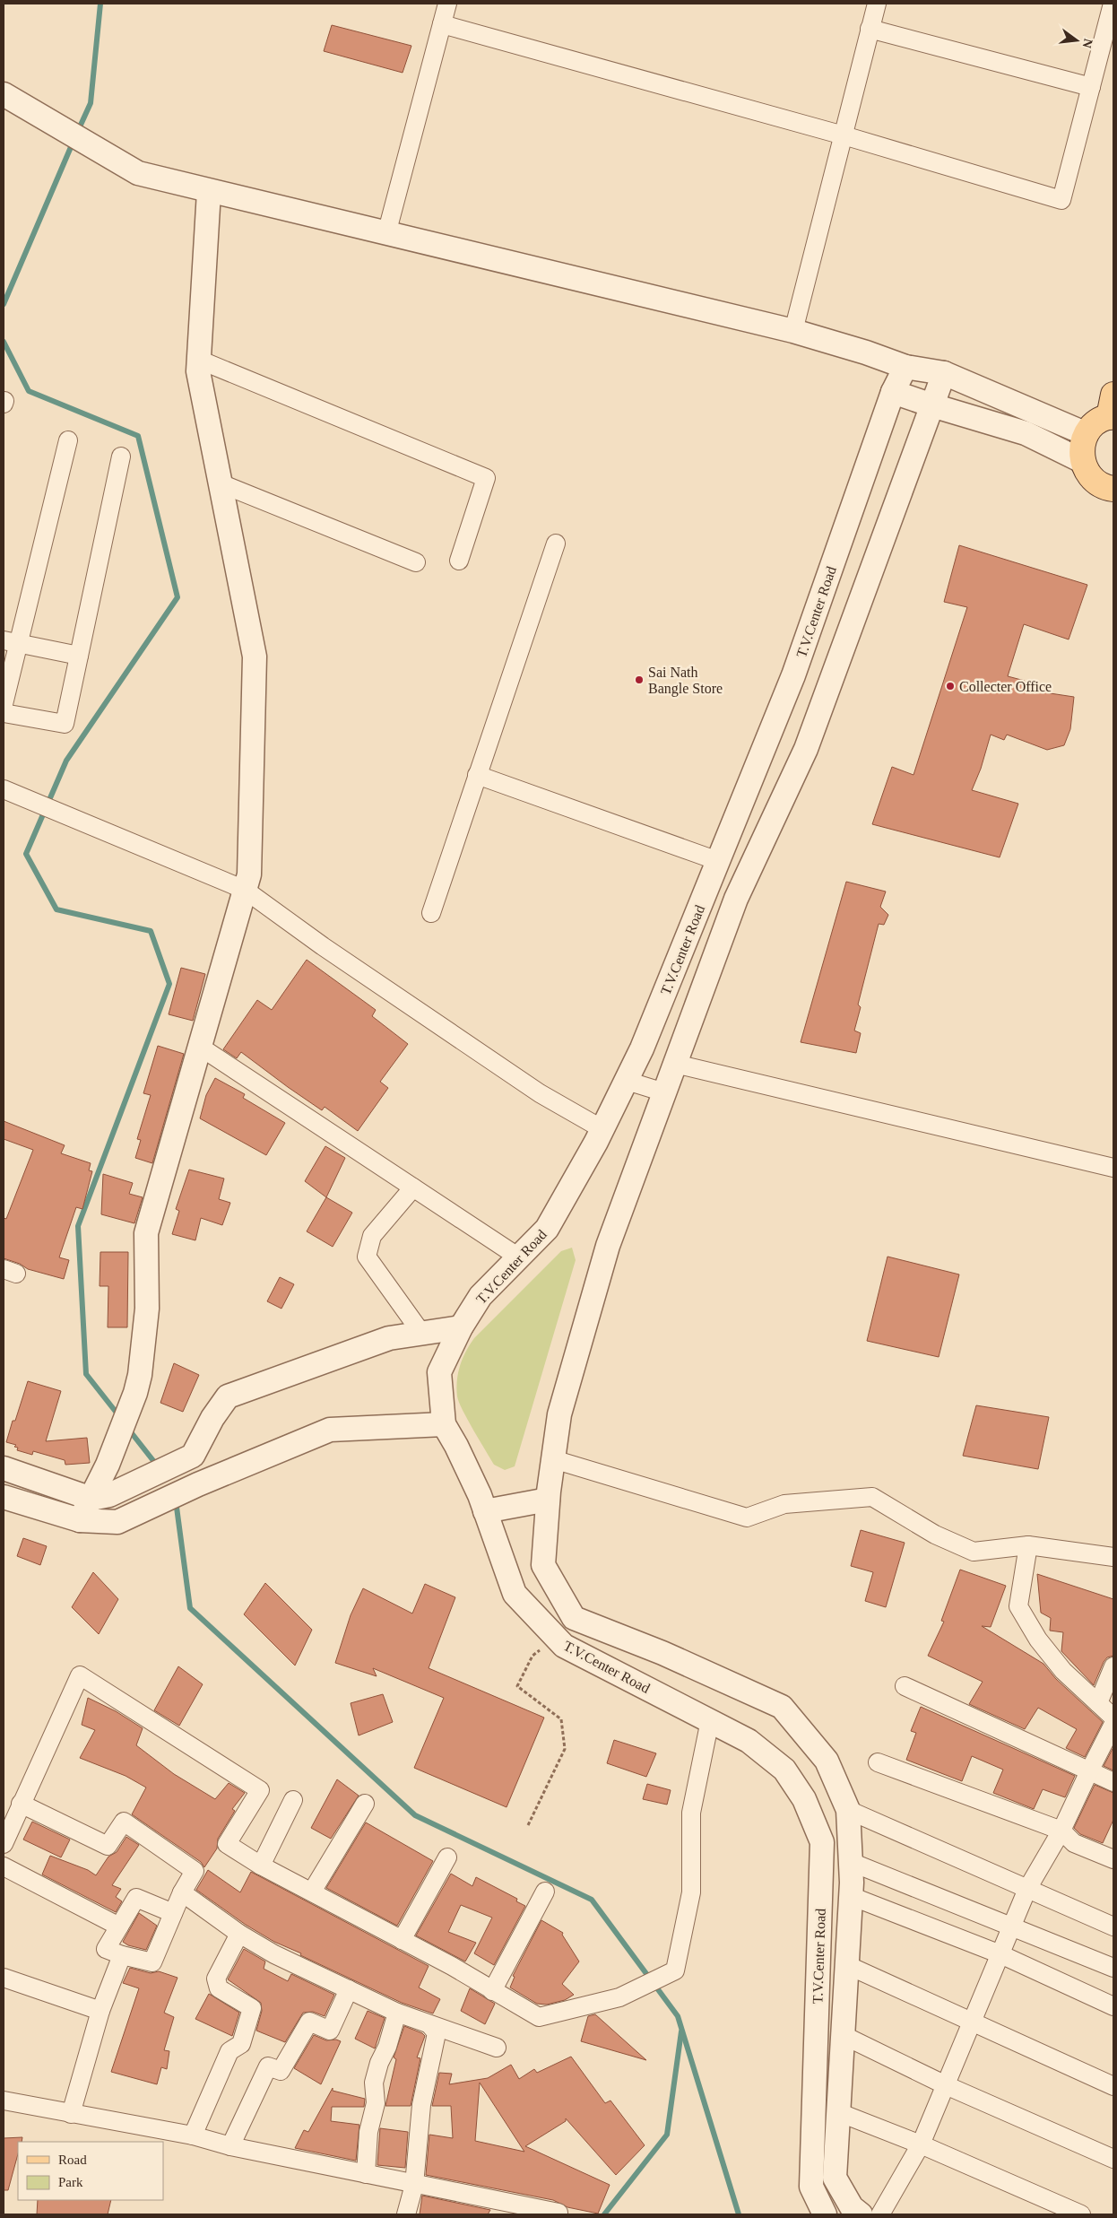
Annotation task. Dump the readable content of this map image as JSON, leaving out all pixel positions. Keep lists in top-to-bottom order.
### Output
{
  "streets": {
    "street": ["T.V.Center Road"]
  },
  "places": ["Sai Nath Bangle Store", "Collecter Office"],
  "legend": ["Road", "Park"],
  "north": "right"
}
